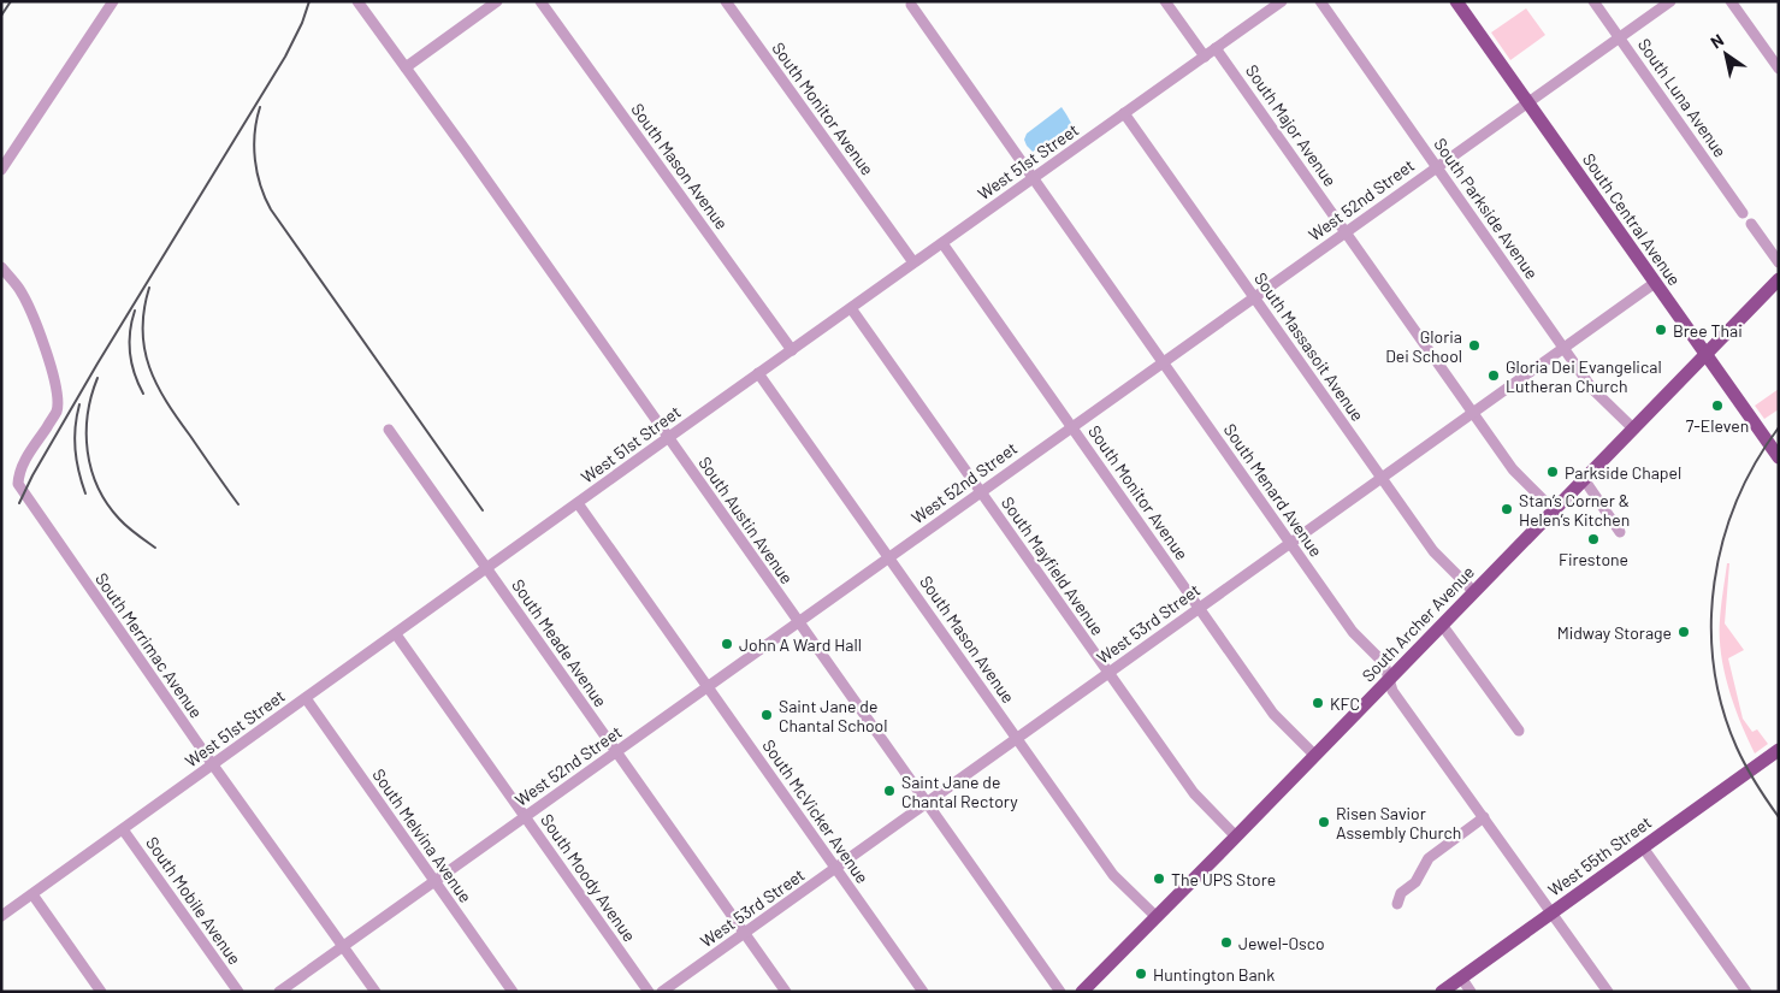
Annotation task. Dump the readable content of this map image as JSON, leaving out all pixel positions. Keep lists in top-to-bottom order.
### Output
{
  "streets": {
    "main road": ["South Central Avenue", "South Archer Avenue", "West 55th Street"],
    "street": [
      "South Luna Avenue",
      "South Monitor Avenue",
      "South Major Avenue",
      "West 51st Street",
      "South Mason Avenue",
      "West 52nd Street",
      "South Parkside Avenue",
      "South Massasoit Avenue",
      "South Menard Avenue",
      "South Austin Avenue",
      "South Mayfield Avenue",
      "West 53rd Street",
      "South Meade Avenue",
      "South Merrimac Avenue",
      "South McVicker Avenue",
      "South Melvina Avenue",
      "South Moody Avenue",
      "South Mobile Avenue"
    ]
  },
  "crossings": [
    ["South Luna Avenue", "West 52nd Street"],
    ["South Monitor Avenue", "West 51st Street"],
    ["South Monitor Avenue", "West 52nd Street"],
    ["South Monitor Avenue", "West 53rd Street"],
    ["South Monitor Avenue", "South Archer Avenue"],
    ["South Major Avenue", "West 51st Street"],
    ["South Major Avenue", "West 52nd Street"],
    ["South Major Avenue", "West 53rd Street"],
    ["South Major Avenue", "South Archer Avenue"],
    ["West 51st Street", "South Mason Avenue"],
    ["West 51st Street", "South Massasoit Avenue"],
    ["West 51st Street", "South Menard Avenue"],
    ["West 51st Street", "South Austin Avenue"],
    ["West 51st Street", "South Mayfield Avenue"],
    ["West 51st Street", "South Meade Avenue"],
    ["West 51st Street", "South Merrimac Avenue"],
    ["West 51st Street", "South McVicker Avenue"],
    ["West 51st Street", "South Melvina Avenue"],
    ["West 51st Street", "South Moody Avenue"],
    ["West 51st Street", "South Mobile Avenue"],
    ["South Mason Avenue", "West 52nd Street"],
    ["South Mason Avenue", "West 53rd Street"],
    ["South Mason Avenue", "South Archer Avenue"],
    ["West 52nd Street", "South Parkside Avenue"],
    ["West 52nd Street", "South Central Avenue"],
    ["West 52nd Street", "South Massasoit Avenue"],
    ["West 52nd Street", "South Menard Avenue"],
    ["West 52nd Street", "South Austin Avenue"],
    ["West 52nd Street", "South Mayfield Avenue"],
    ["West 52nd Street", "South Meade Avenue"],
    ["West 52nd Street", "South Merrimac Avenue"],
    ["West 52nd Street", "South McVicker Avenue"],
    ["West 52nd Street", "South Melvina Avenue"],
    ["West 52nd Street", "South Moody Avenue"],
    ["South Parkside Avenue", "West 53rd Street"],
    ["South Parkside Avenue", "South Archer Avenue"],
    ["South Central Avenue", "West 53rd Street"],
    ["South Central Avenue", "South Archer Avenue"],
    ["South Massasoit Avenue", "West 53rd Street"],
    ["South Massasoit Avenue", "South Archer Avenue"],
    ["South Menard Avenue", "West 53rd Street"],
    ["South Menard Avenue", "South Archer Avenue"],
    ["South Menard Avenue", "West 55th Street"],
    ["South Austin Avenue", "West 53rd Street"],
    ["South Mayfield Avenue", "West 53rd Street"],
    ["South Mayfield Avenue", "South Archer Avenue"],
    ["West 53rd Street", "South Meade Avenue"],
    ["West 53rd Street", "South McVicker Avenue"]
  ],
  "places": [
    "Bree Thai",
    "Gloria Dei School",
    "Gloria Dei Evangelical Lutheran Church",
    "7-Eleven",
    "Parkside Chapel",
    "Stan’s Corner & Helen’s Kitchen",
    "Firestone",
    "Midway Storage",
    "John A Ward Hall",
    "KFC",
    "Saint Jane de Chantal School",
    "Saint Jane de Chantal Rectory",
    "Risen Savior Assembly Church",
    "The UPS Store",
    "Jewel-Osco",
    "Huntington Bank"
  ],
  "north": "top left"
}
